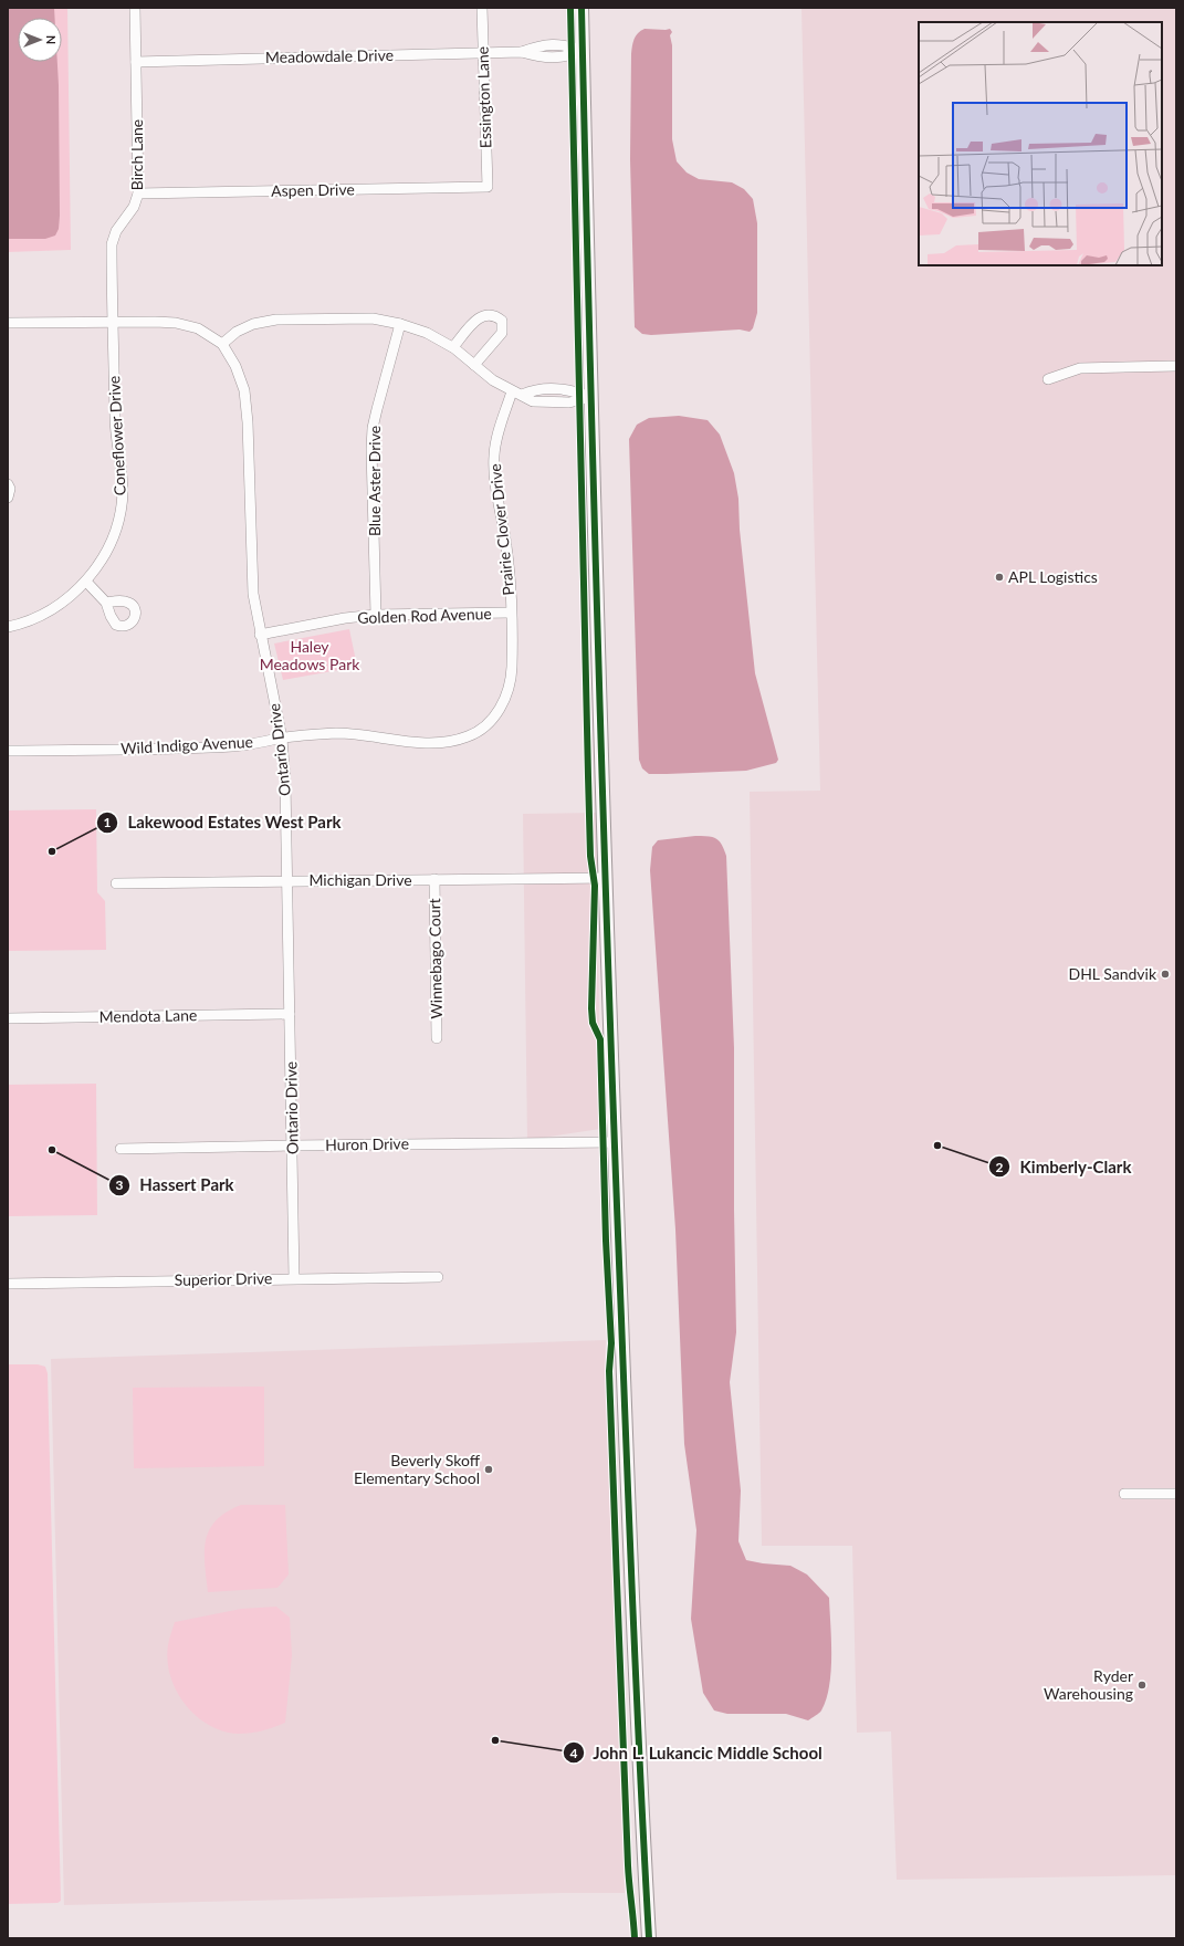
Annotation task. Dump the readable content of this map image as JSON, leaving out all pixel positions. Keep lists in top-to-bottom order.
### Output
{
  "streets": {
    "street": [
      "Meadowdale Drive",
      "Essington Lane",
      "Birch Lane",
      "Aspen Drive",
      "Coneflower Drive",
      "Blue Aster Drive",
      "Prairie Clover Drive",
      "Golden Rod Avenue",
      "Wild Indigo Avenue",
      "Ontario Drive",
      "Michigan Drive",
      "Winnebago Court",
      "Mendota Lane",
      "Huron Drive",
      "Superior Drive"
    ]
  },
  "crossings": [
    ["Meadowdale Drive", "Essington Lane"],
    ["Meadowdale Drive", "Birch Lane"],
    ["Essington Lane", "Aspen Drive"],
    ["Birch Lane", "Aspen Drive"],
    ["Birch Lane", "Coneflower Drive"],
    ["Birch Lane", "Ontario Drive"],
    ["Coneflower Drive", "Ontario Drive"],
    ["Blue Aster Drive", "Golden Rod Avenue"],
    ["Prairie Clover Drive", "Golden Rod Avenue"],
    ["Prairie Clover Drive", "Wild Indigo Avenue"],
    ["Golden Rod Avenue", "Ontario Drive"],
    ["Wild Indigo Avenue", "Ontario Drive"],
    ["Ontario Drive", "Michigan Drive"],
    ["Ontario Drive", "Mendota Lane"],
    ["Ontario Drive", "Huron Drive"],
    ["Ontario Drive", "Superior Drive"],
    ["Michigan Drive", "Winnebago Court"]
  ],
  "parks": ["Haley Meadows Park"],
  "places": [
    "APL Logistics",
    "Lakewood Estates West Park",
    "DHL Sandvik",
    "Kimberly-Clark",
    "Hassert Park",
    "Beverly Skoff Elementary School",
    "Ryder Warehousing",
    "John L. Lukancic Middle School"
  ],
  "north": "right"
}
